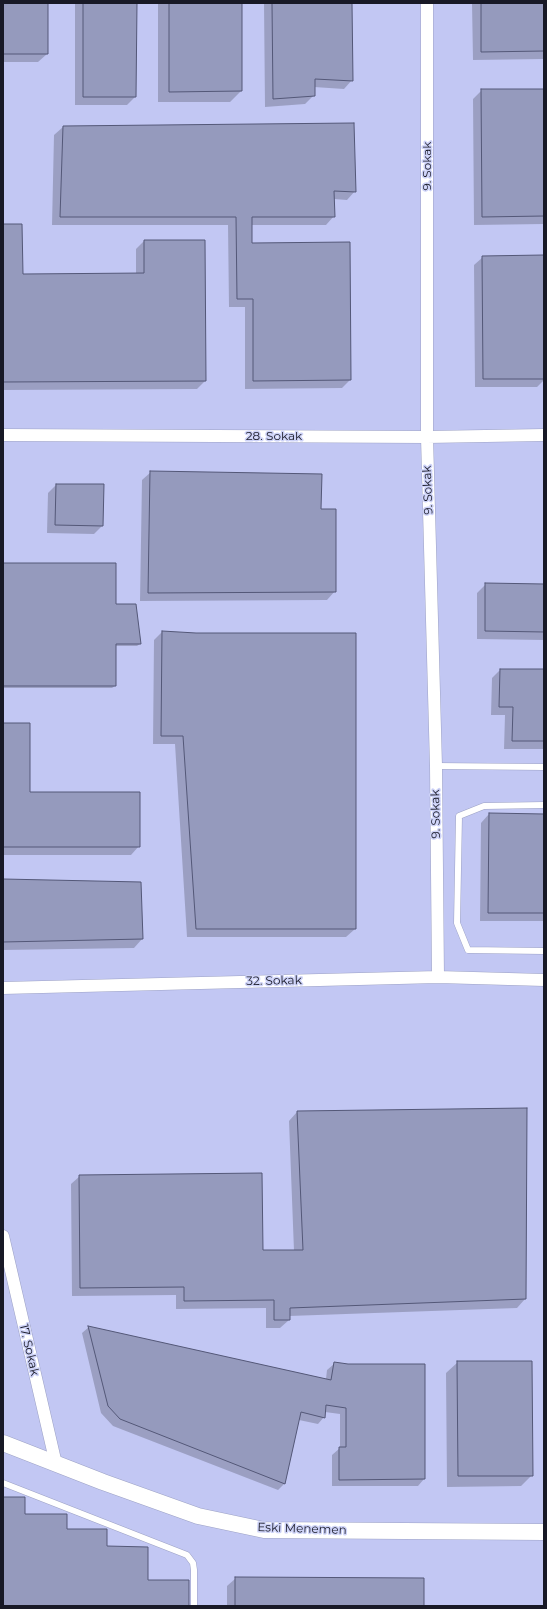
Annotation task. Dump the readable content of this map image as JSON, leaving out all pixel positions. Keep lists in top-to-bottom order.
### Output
{
  "streets": {
    "street": [
      "9. Sokak",
      "28. Sokak",
      "32. Sokak",
      "17. Sokak",
      "Eski Menemen"
    ]
  },
  "crossings": [
    ["9. Sokak", "28. Sokak"],
    ["9. Sokak", "32. Sokak"],
    ["17. Sokak", "Eski Menemen"]
  ]
}
